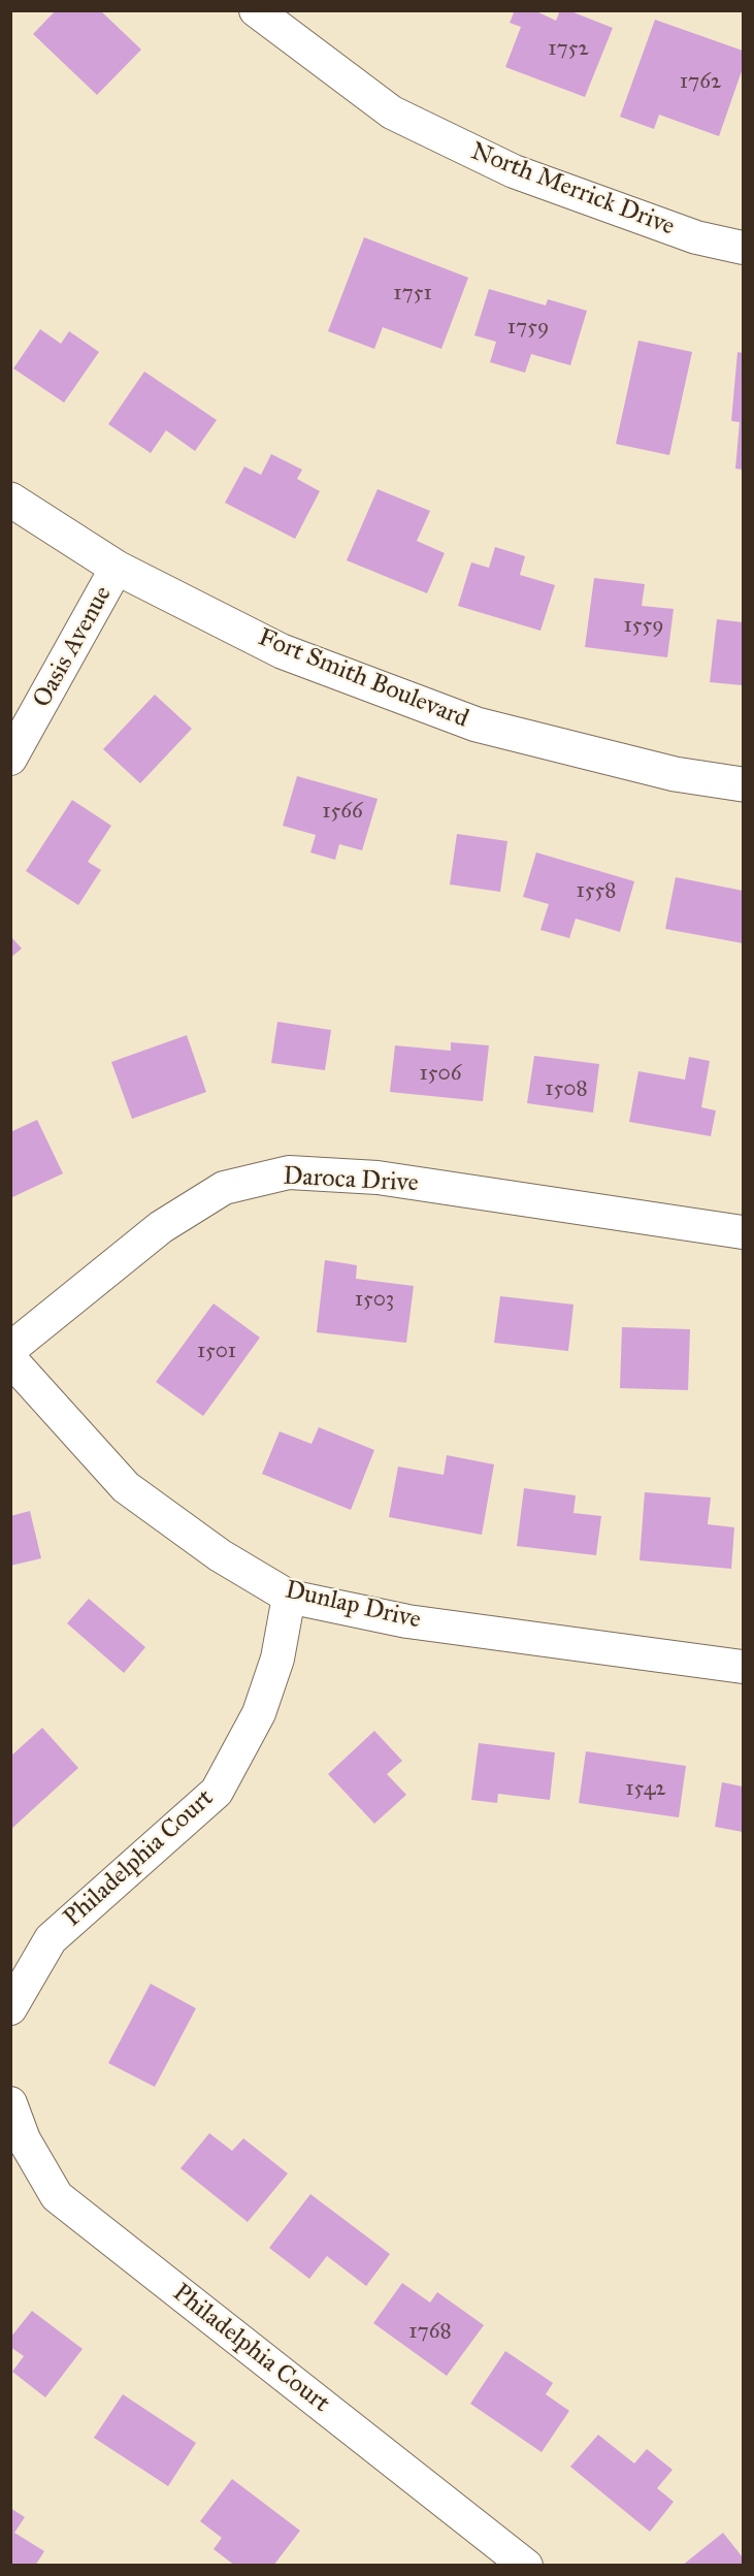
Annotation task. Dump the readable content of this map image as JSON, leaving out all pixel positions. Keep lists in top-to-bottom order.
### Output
{
  "streets": {
    "street": [
      "North Merrick Drive",
      "Oasis Avenue",
      "Fort Smith Boulevard",
      "Daroca Drive",
      "Dunlap Drive",
      "Philadelphia Court"
    ]
  },
  "crossings": [
    ["Oasis Avenue", "Fort Smith Boulevard"],
    ["Dunlap Drive", "Philadelphia Court"]
  ],
  "house_numbers": [
    "1752",
    "1762",
    "1751",
    "1759",
    "1559",
    "1566",
    "1558",
    "1506",
    "1508",
    "1503",
    "1501",
    "1542",
    "1768"
  ]
}
